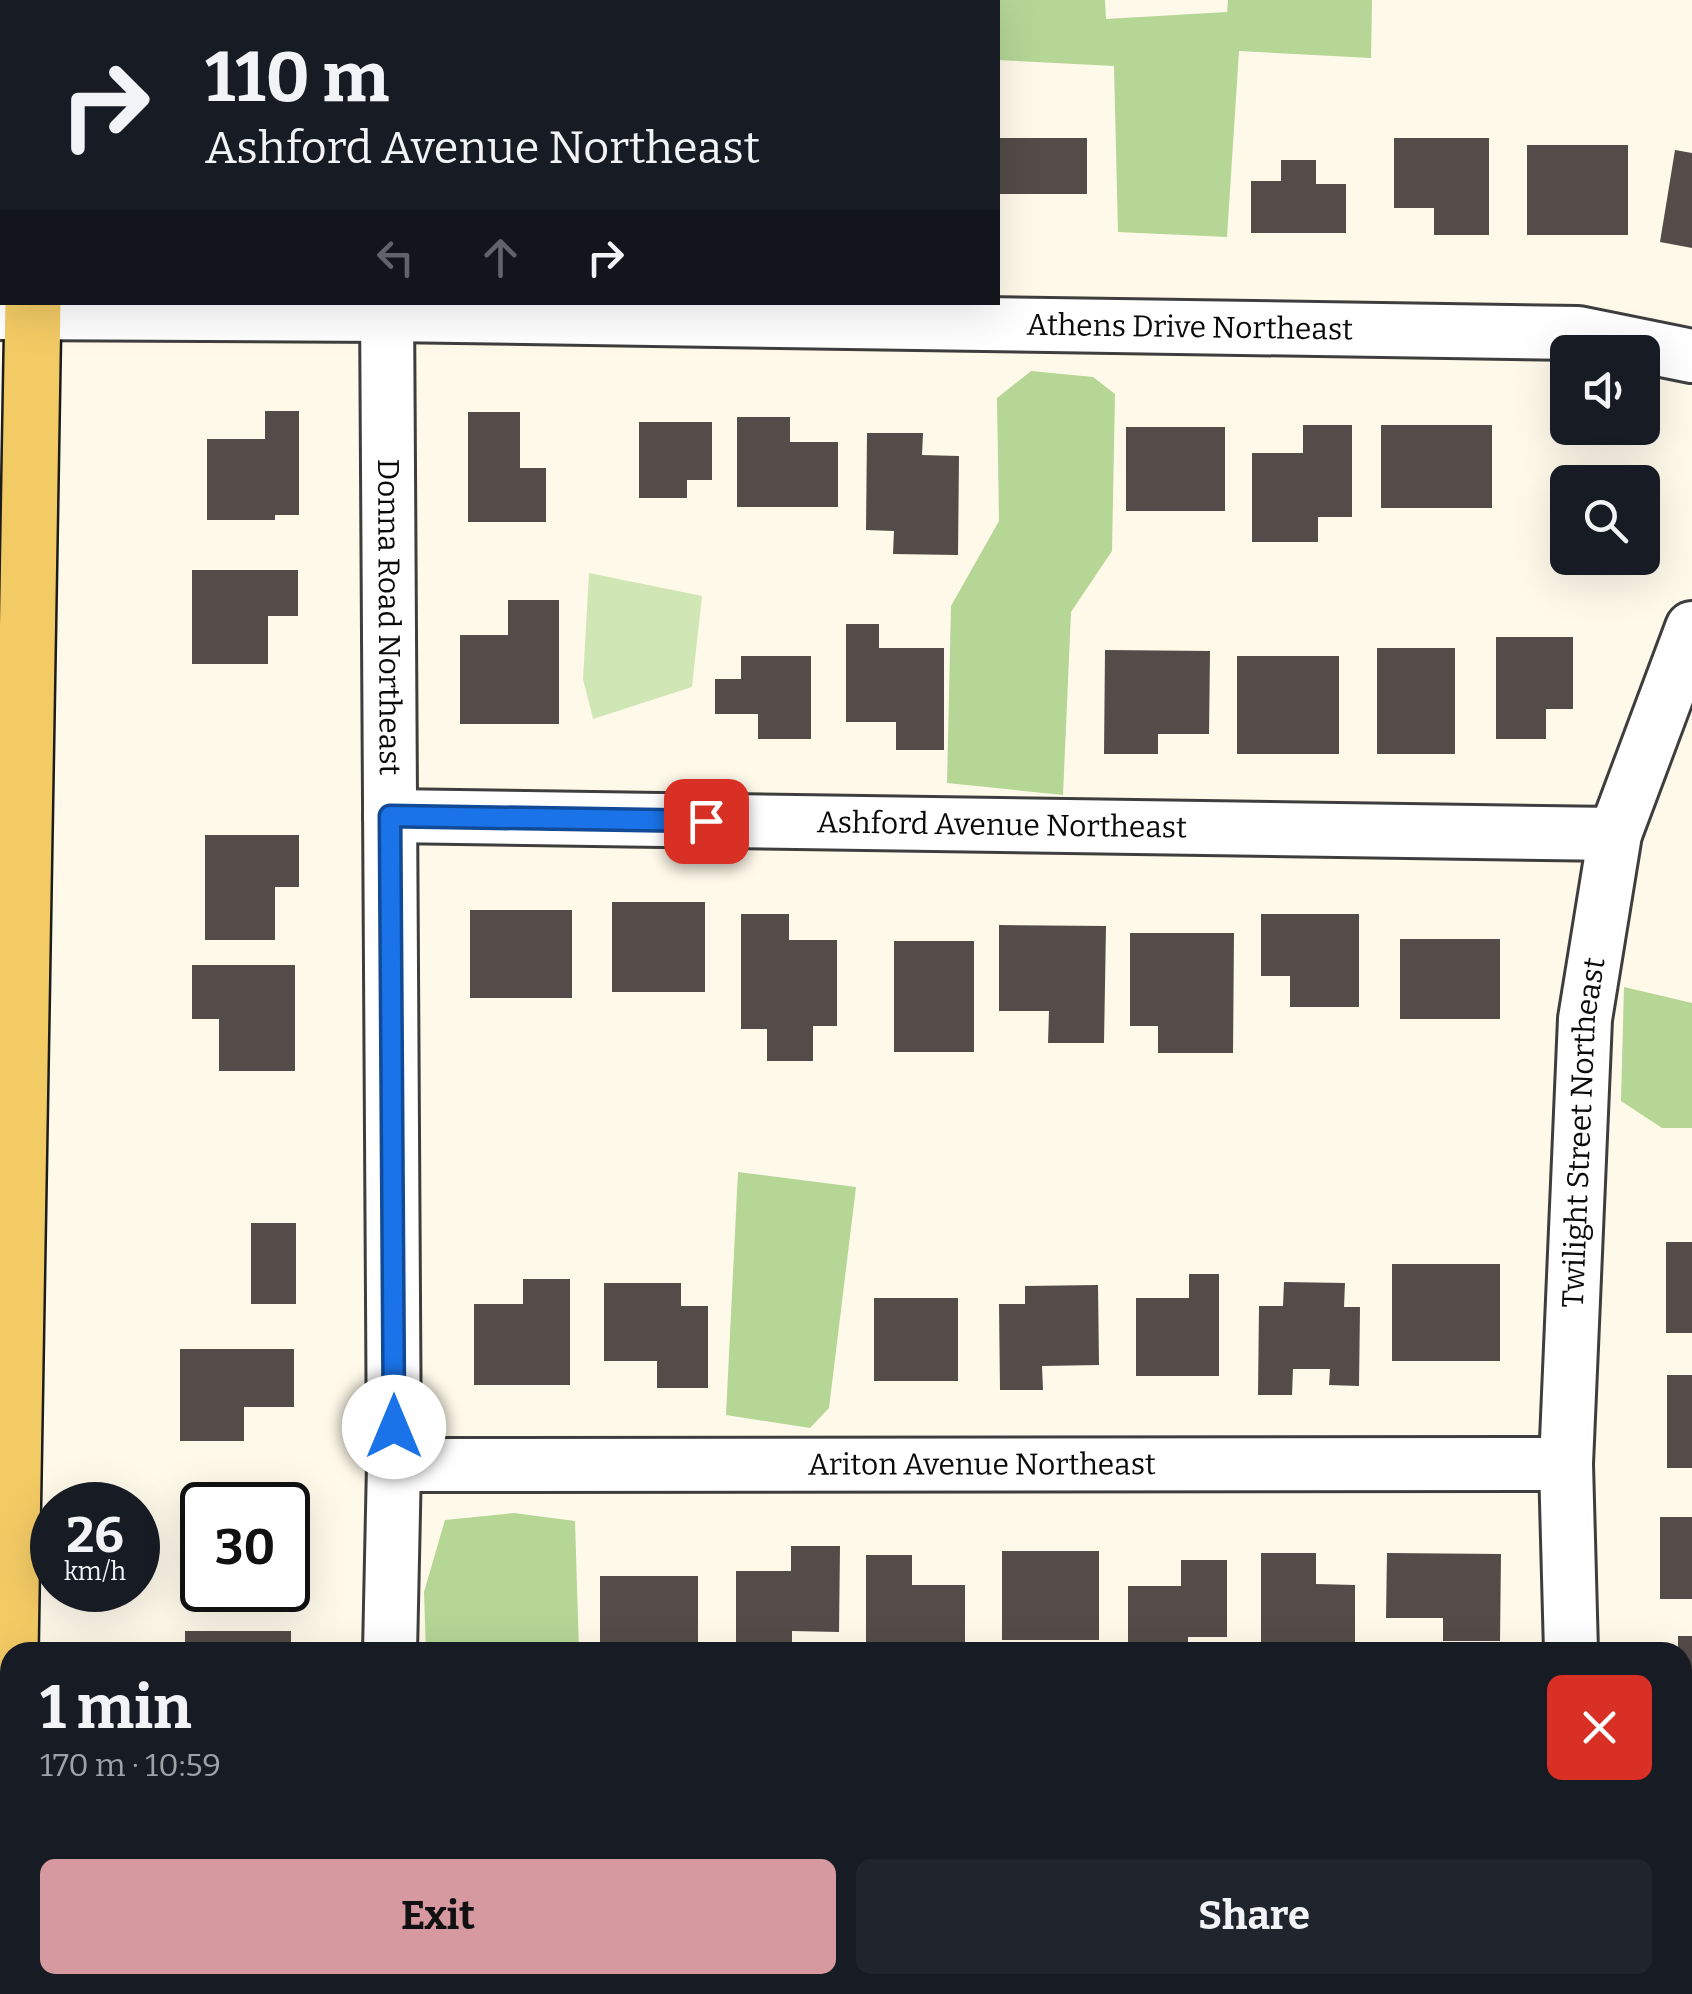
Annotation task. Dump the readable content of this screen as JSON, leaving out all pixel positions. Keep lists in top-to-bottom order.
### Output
{
  "streets": {
    "street": [
      "Athens Drive Northeast",
      "Donna Road Northeast",
      "Ashford Avenue Northeast",
      "Twilight Street Northeast",
      "Ariton Avenue Northeast"
    ]
  },
  "crossings": [
    ["Athens Drive Northeast", "Donna Road Northeast"],
    ["Donna Road Northeast", "Ashford Avenue Northeast"],
    ["Donna Road Northeast", "Ariton Avenue Northeast"],
    ["Ashford Avenue Northeast", "Twilight Street Northeast"],
    ["Twilight Street Northeast", "Ariton Avenue Northeast"]
  ],
  "page": {
    "turn": ["110 m", "Ashford Avenue Northeast"],
    "speed": "26 km/h",
    "limit": "30",
    "heading": ["1 min", "170 m · 10:59"],
    "buttons": ["Exit", "Share"]
  }
}
